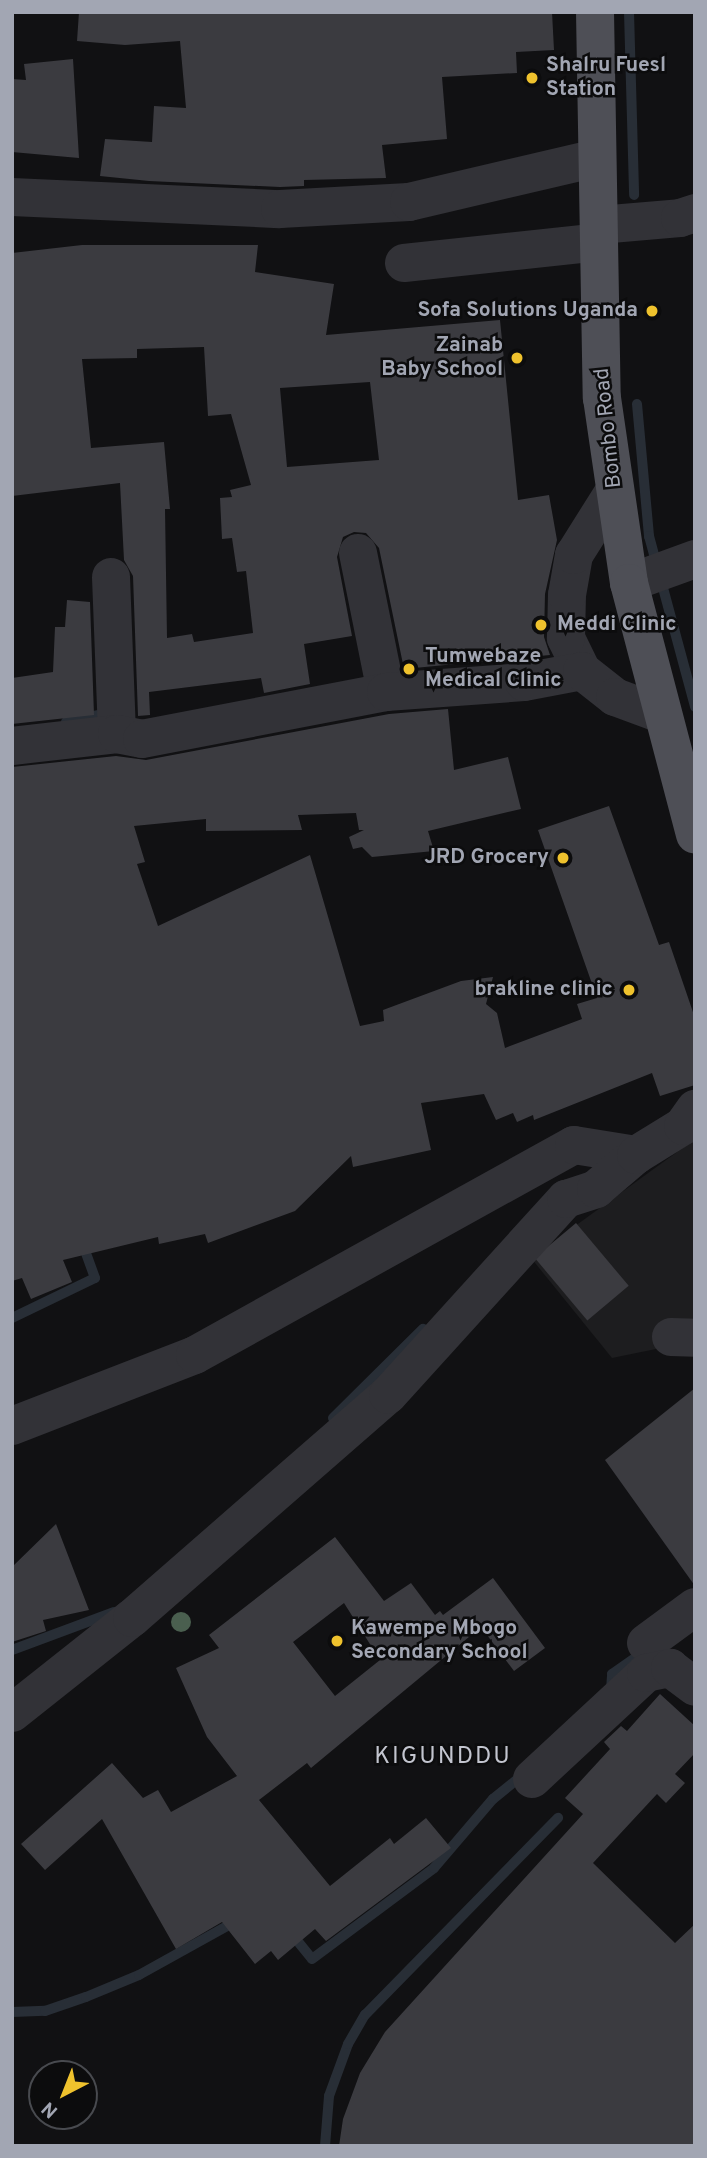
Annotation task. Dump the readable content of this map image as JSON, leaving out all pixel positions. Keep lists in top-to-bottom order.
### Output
{
  "streets": {
    "main road": ["Bombo Road"]
  },
  "districts": ["KIGUNDDU"],
  "places": [
    "Shalru Fuesl Station",
    "Sofa Solutions Uganda",
    "Zainab Baby School",
    "Meddi Clinic",
    "Tumwebaze Medical Clinic",
    "JRD Grocery",
    "brakline clinic",
    "Kawempe Mbogo Secondary School"
  ],
  "north": "bottom left"
}
